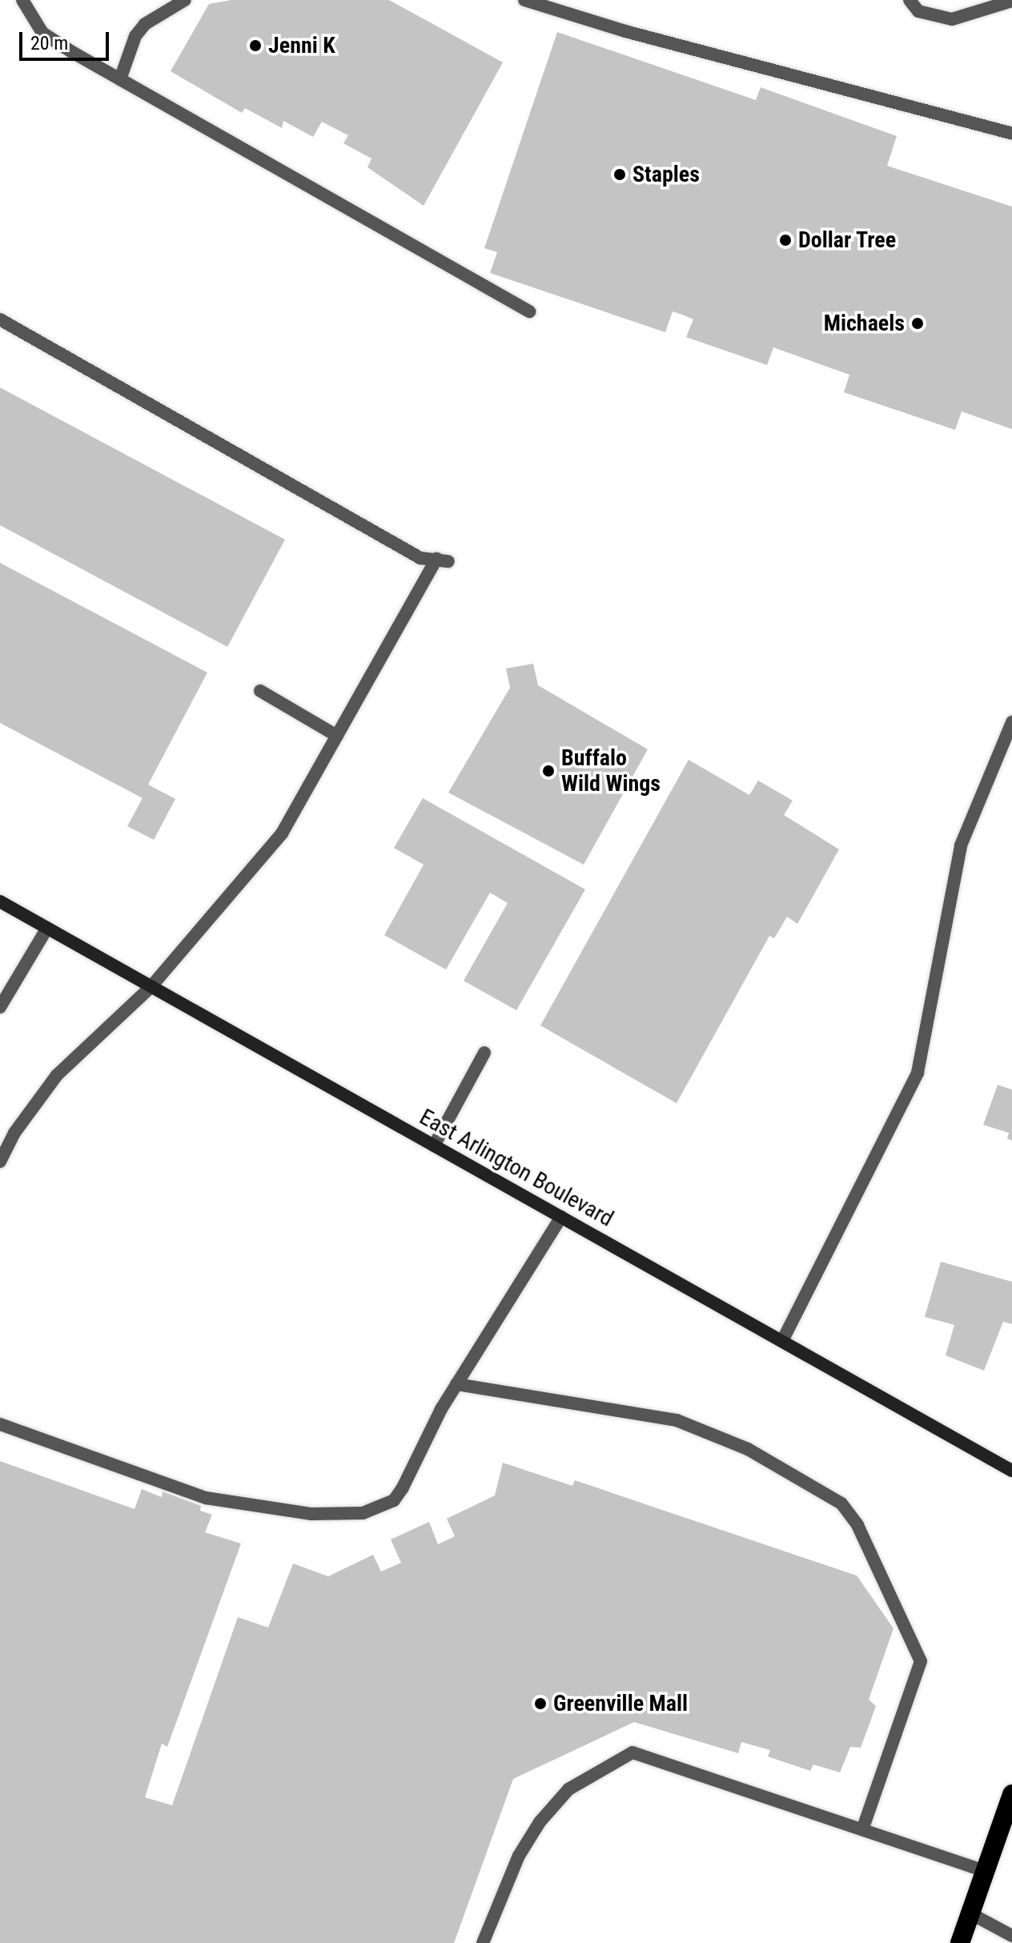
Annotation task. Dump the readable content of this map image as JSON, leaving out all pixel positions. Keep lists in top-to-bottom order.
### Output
{
  "streets": {
    "main road": ["East Arlington Boulevard"]
  },
  "places": [
    "Jenni K",
    "Staples",
    "Dollar Tree",
    "Michaels",
    "Buffalo Wild Wings",
    "Greenville Mall"
  ],
  "scale_bar": "20 m"
}
